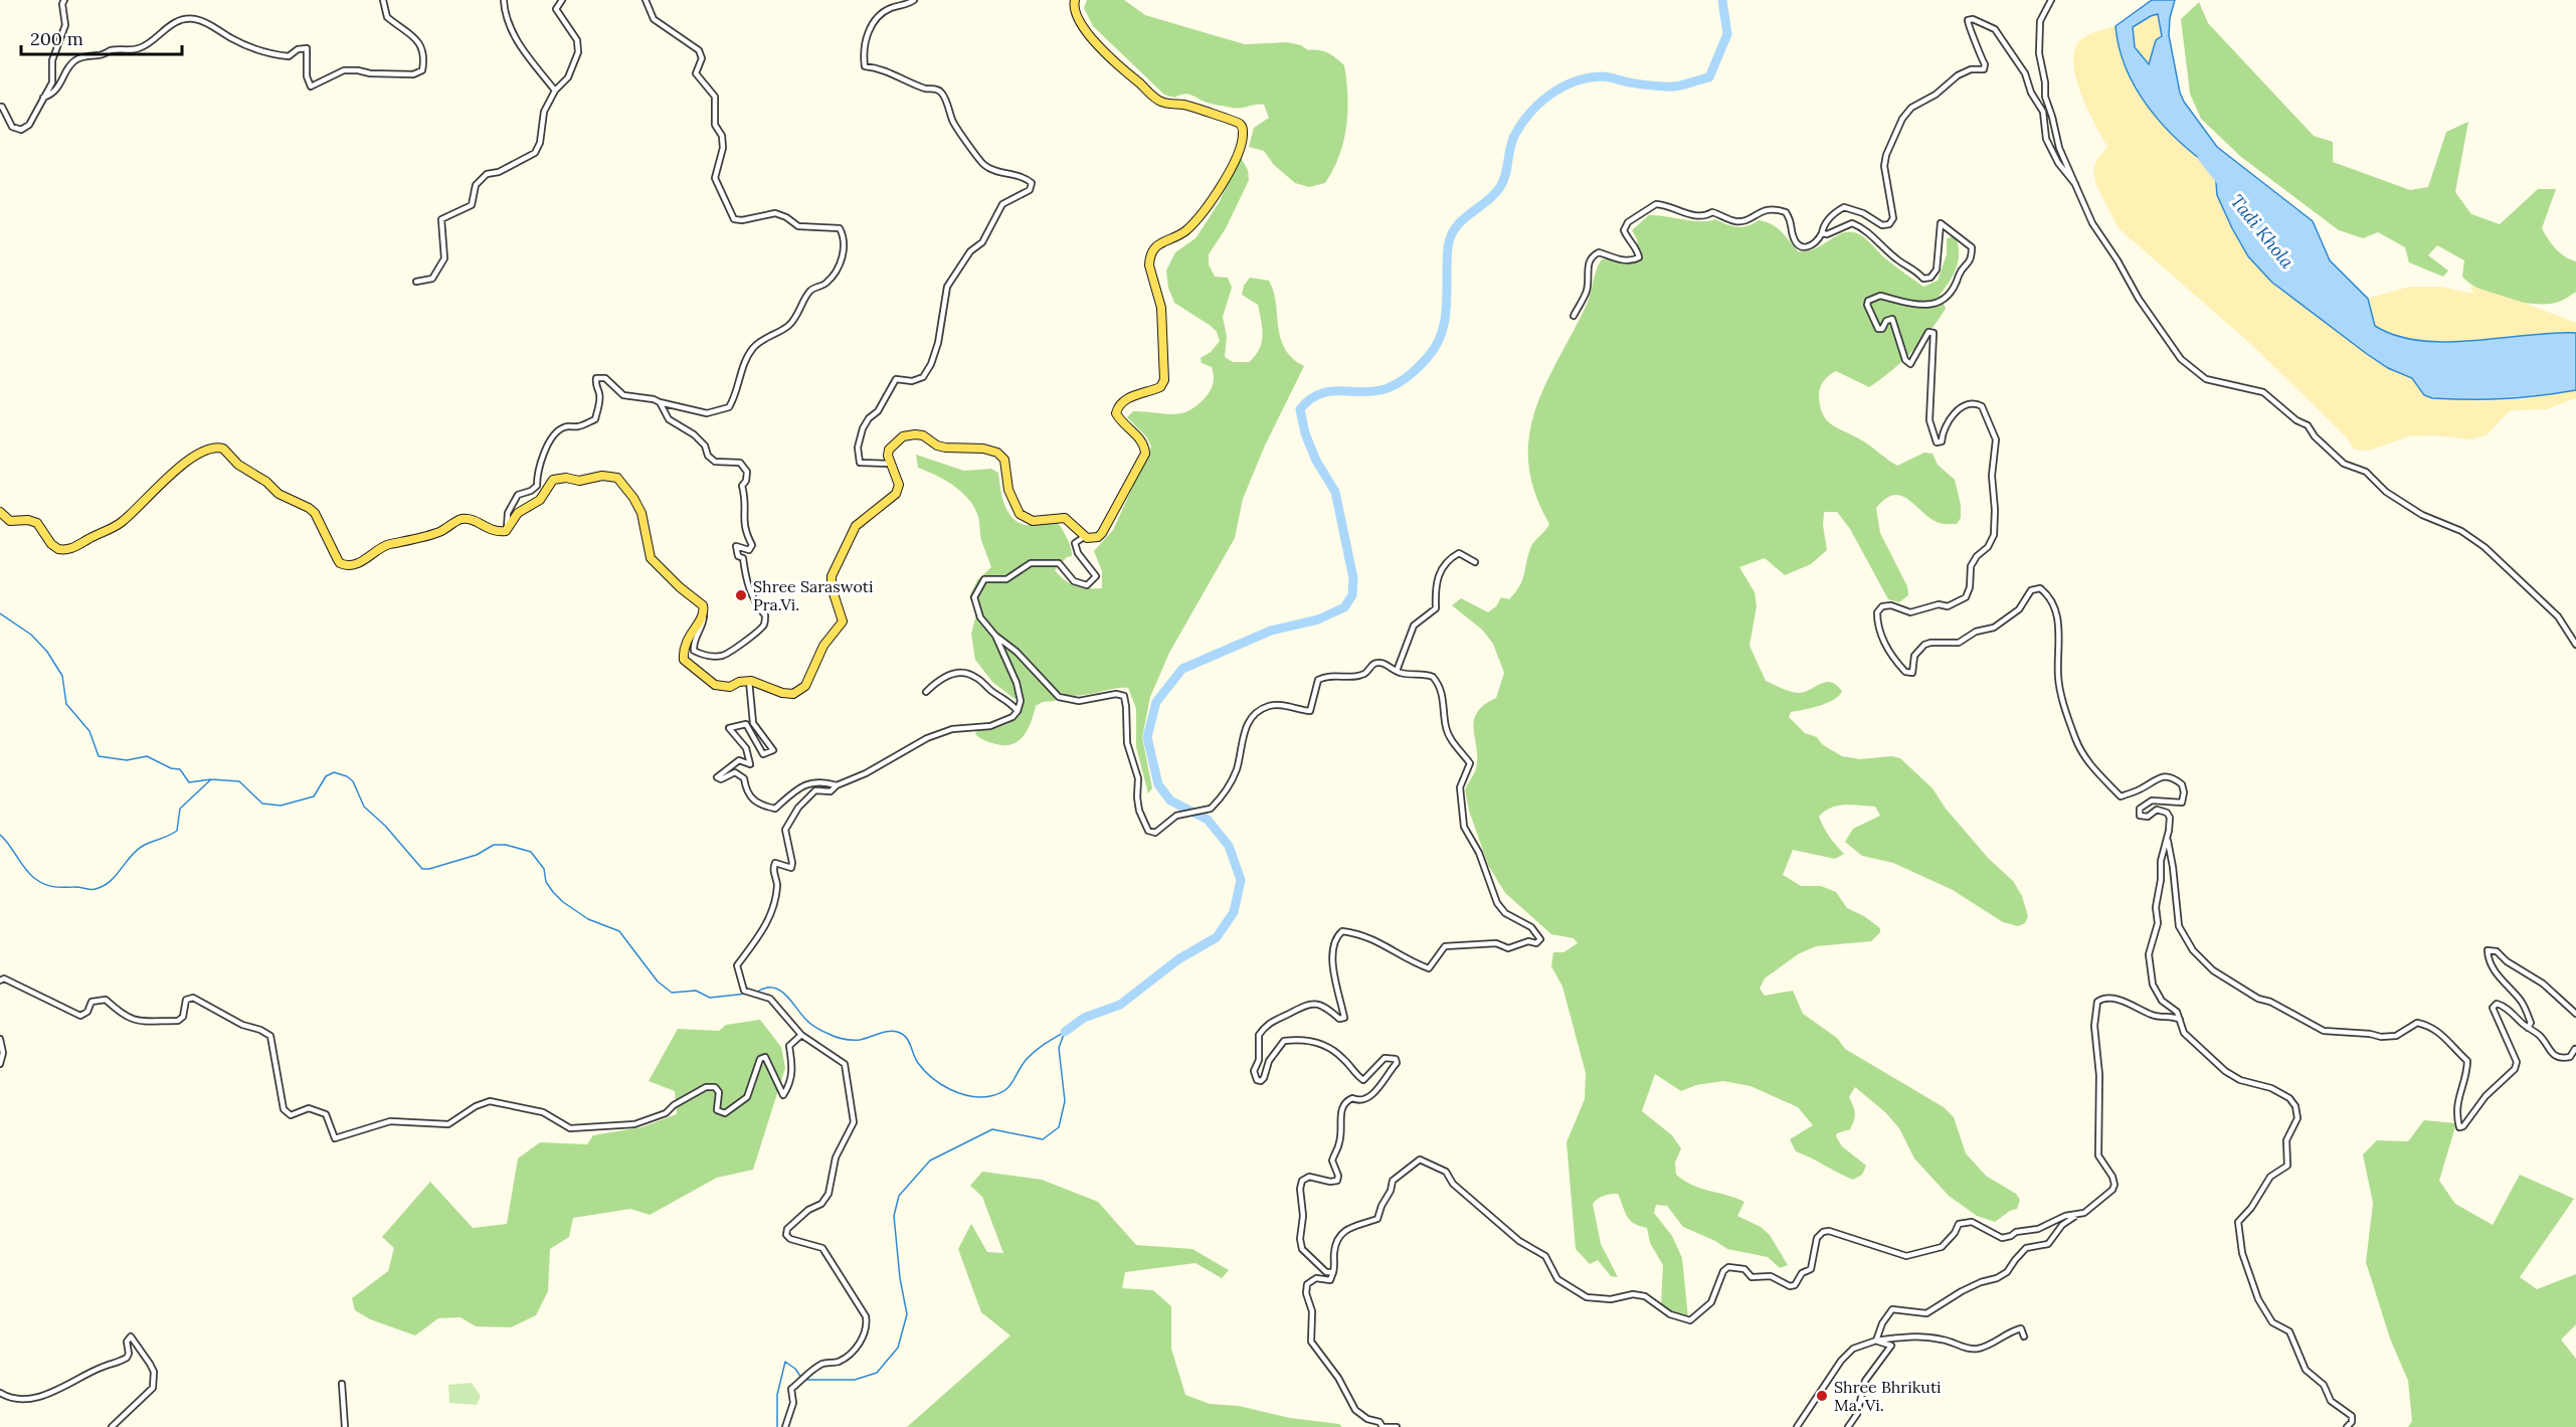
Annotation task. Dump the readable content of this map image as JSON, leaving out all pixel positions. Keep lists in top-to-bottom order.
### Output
{
  "water": ["Tadi Khola"],
  "places": ["Shree Saraswoti Pra.Vi.", "Shree Bhrikuti Ma. Vi."],
  "scale_bar": "200 m"
}
